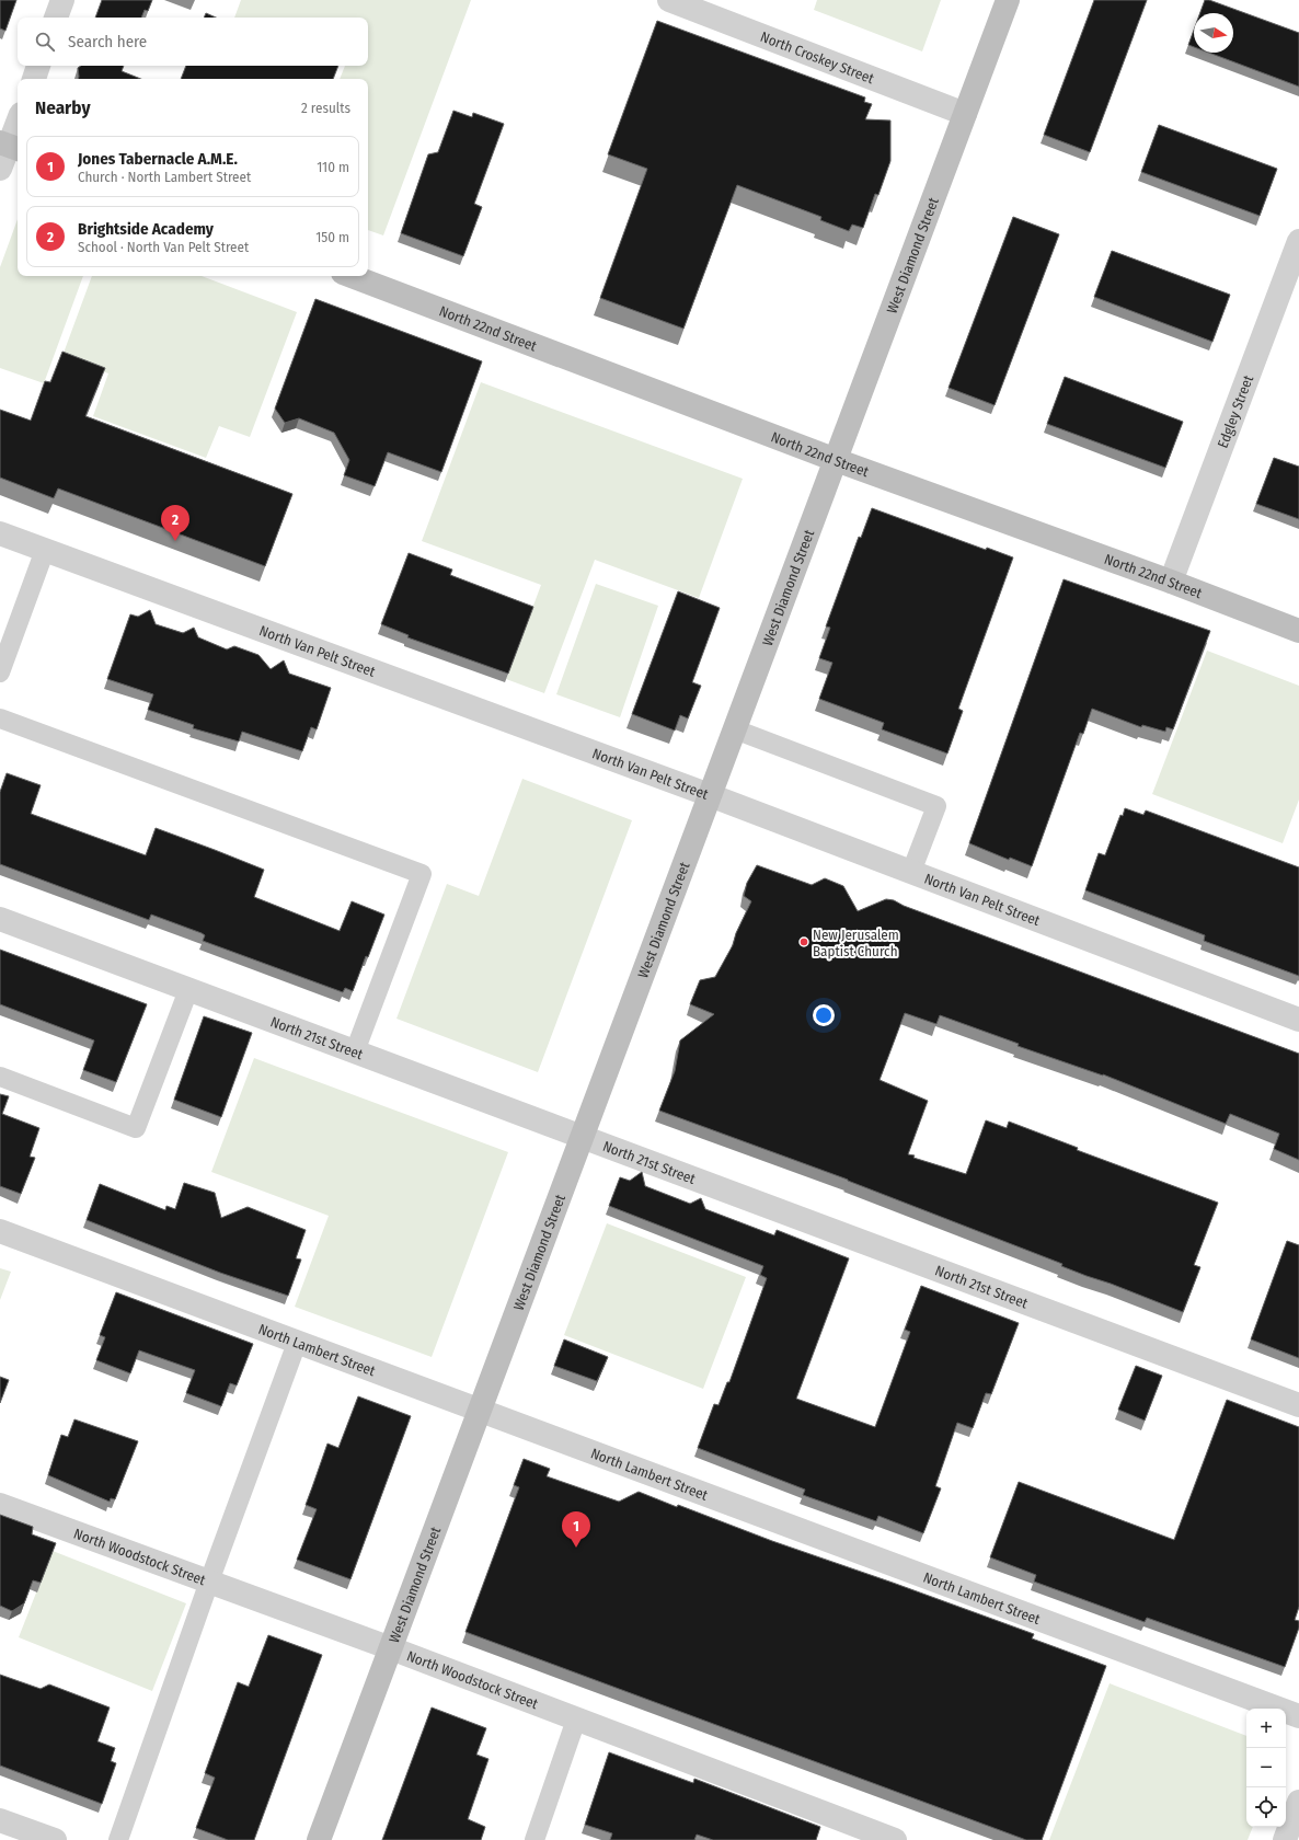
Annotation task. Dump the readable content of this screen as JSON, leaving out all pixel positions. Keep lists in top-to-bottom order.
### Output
{
  "streets": {
    "main road": ["West Diamond Street", "North 22nd Street"],
    "street": [
      "North Croskey Street",
      "Edgley Street",
      "North Van Pelt Street",
      "North 21st Street",
      "North Lambert Street",
      "North Woodstock Street"
    ]
  },
  "crossings": [
    ["North Croskey Street", "West Diamond Street"],
    ["West Diamond Street", "North 22nd Street"],
    ["West Diamond Street", "North Van Pelt Street"],
    ["West Diamond Street", "North 21st Street"],
    ["West Diamond Street", "North Lambert Street"],
    ["West Diamond Street", "North Woodstock Street"],
    ["North 22nd Street", "Edgley Street"]
  ],
  "places": ["New Jerusalem Baptist Church"],
  "north": "right",
  "page": {
    "search": "Search here",
    "heading": ["Nearby", "2 results"],
    "list": [
      {
        "mark": "1",
        "name": "Jones Tabernacle A.M.E.",
        "note": "Church · North Lambert Street",
        "value": "110 m"
      },
      {
        "mark": "2",
        "name": "Brightside Academy",
        "note": "School · North Van Pelt Street",
        "value": "150 m"
      }
    ],
    "pins": ["2", "1"],
    "map_buttons": ["+", "−"]
  }
}
